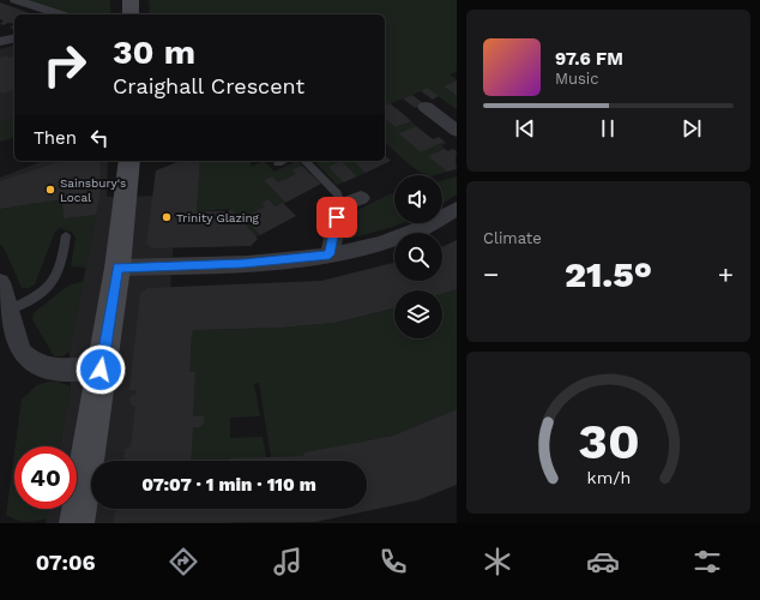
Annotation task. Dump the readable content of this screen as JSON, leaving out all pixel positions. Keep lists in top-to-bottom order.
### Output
{
  "places": ["Sainsbury's Local", "Trinity Glazing"],
  "page": {
    "turn": ["30 m", "Craighall Crescent"],
    "song": ["97.6 FM", "Music"],
    "then": "Then",
    "tile": "Climate",
    "heat": ["−", "21.5°", "+"],
    "limit": "40",
    "trip": "07:07 · 1 min · 110 m",
    "tabs": "07:06",
    "gauge": ["30", "km/h"]
  }
}
